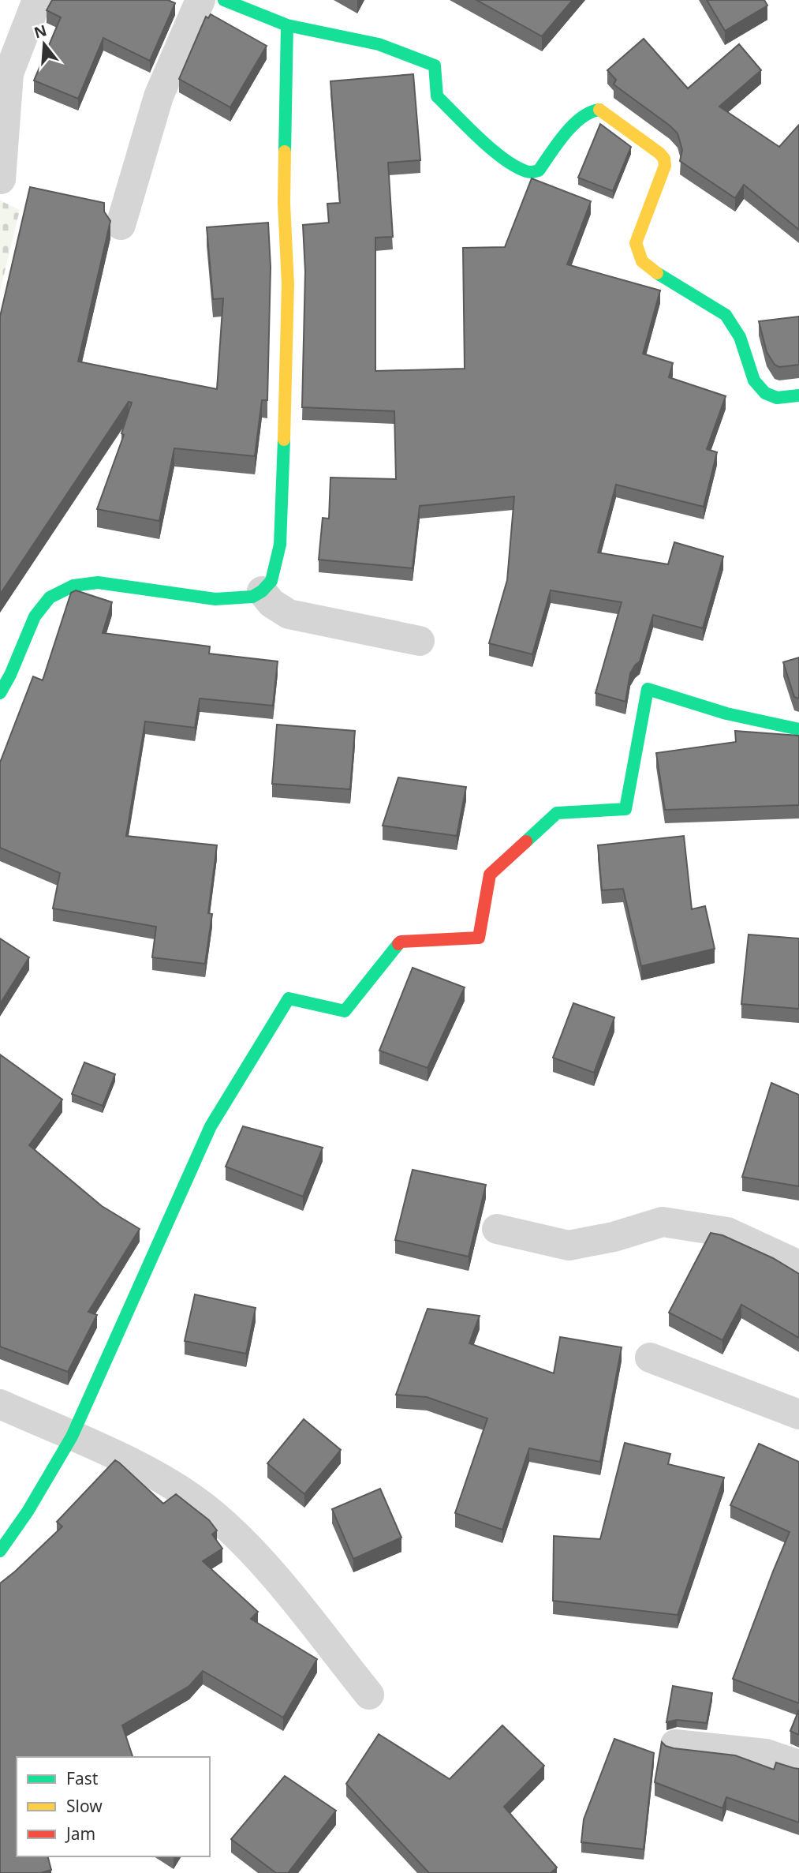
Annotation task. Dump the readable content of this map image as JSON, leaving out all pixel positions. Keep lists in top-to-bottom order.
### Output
{
  "legend": ["Fast", "Slow", "Jam"],
  "north": "top"
}
